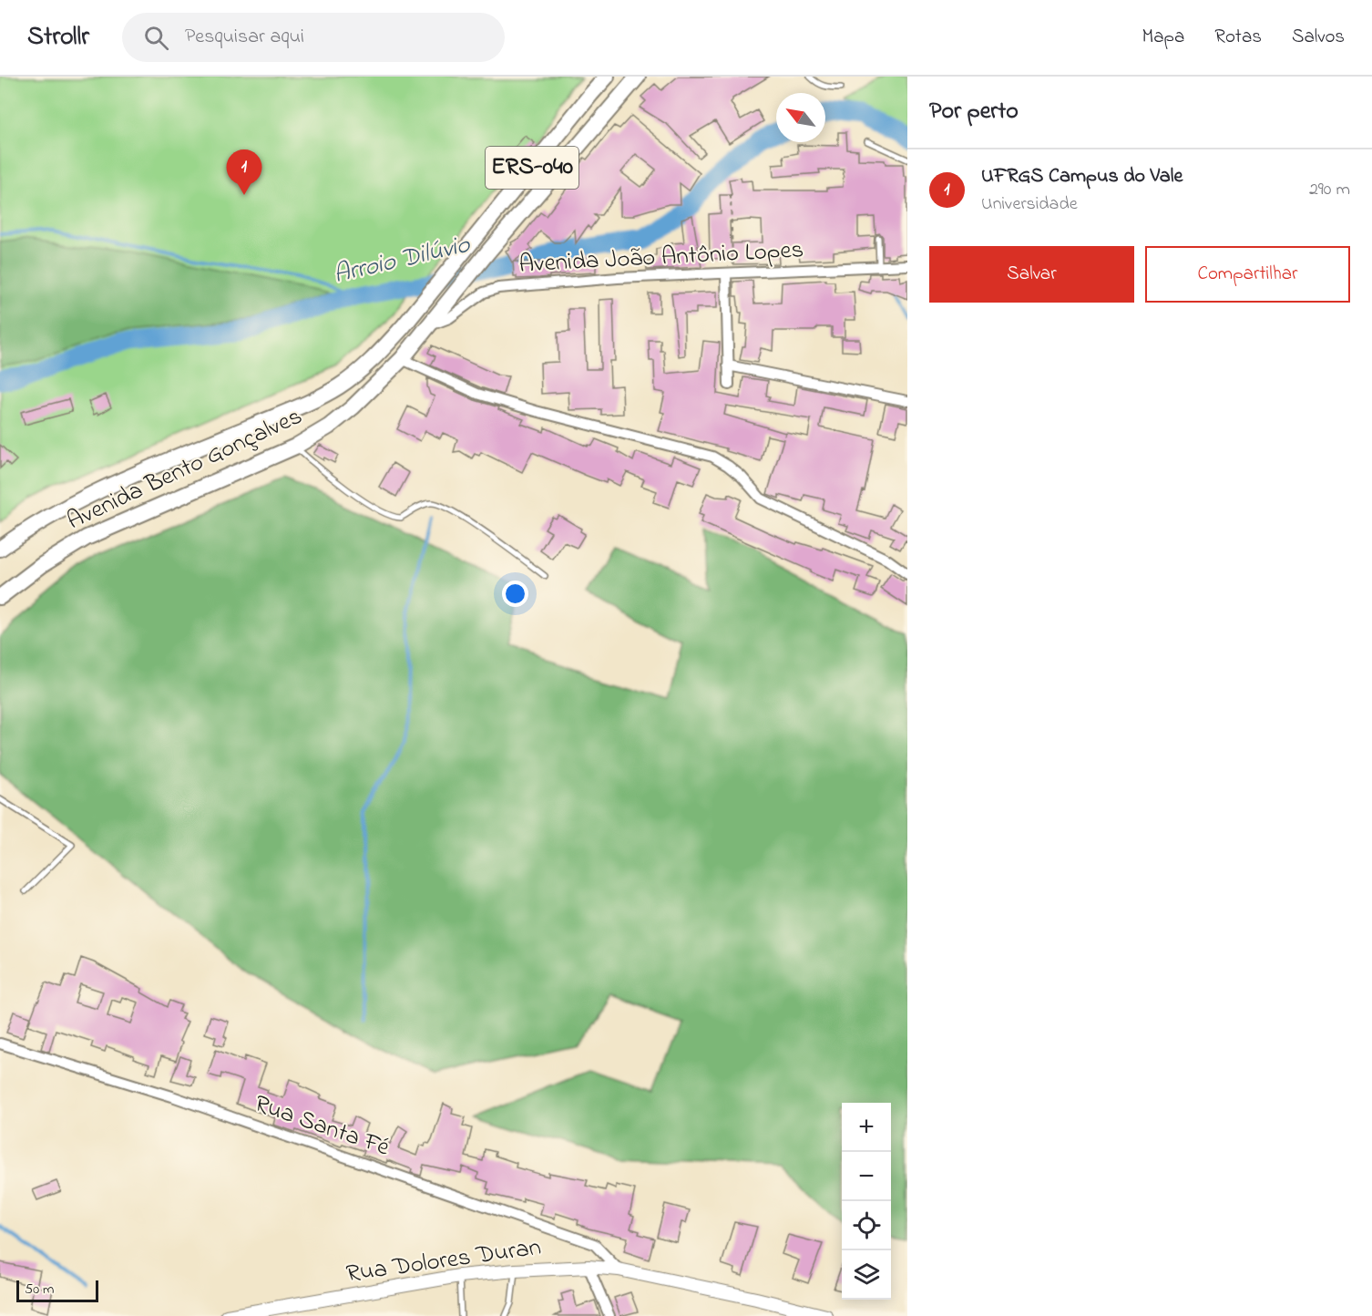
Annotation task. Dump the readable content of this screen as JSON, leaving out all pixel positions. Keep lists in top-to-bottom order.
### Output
{
  "streets": {
    "main road": ["ERS-040", "Avenida Bento Gonçalves"],
    "street": ["Avenida João Antônio Lopes", "Rua Santa Fé", "Rua Dolores Duran"]
  },
  "crossings": [
    ["Avenida João Antônio Lopes", "Avenida Bento Gonçalves"],
    ["Rua Santa Fé", "Rua Dolores Duran"]
  ],
  "water": ["Arroio Dilúvio"],
  "scale_bar": "50 m",
  "north": "top left",
  "page": {
    "header": "Strollr",
    "search": "Pesquisar aqui",
    "nav": ["Mapa", "Rotas", "Salvos"],
    "heading": "Por perto",
    "list": [
      {
        "mark": "1",
        "name": "UFRGS Campus do Vale",
        "note": "Universidade",
        "value": "290 m"
      }
    ],
    "pins": "1",
    "buttons": ["Salvar", "Compartilhar"],
    "map_buttons": ["+", "−"],
    "scale": "50 m"
  }
}
